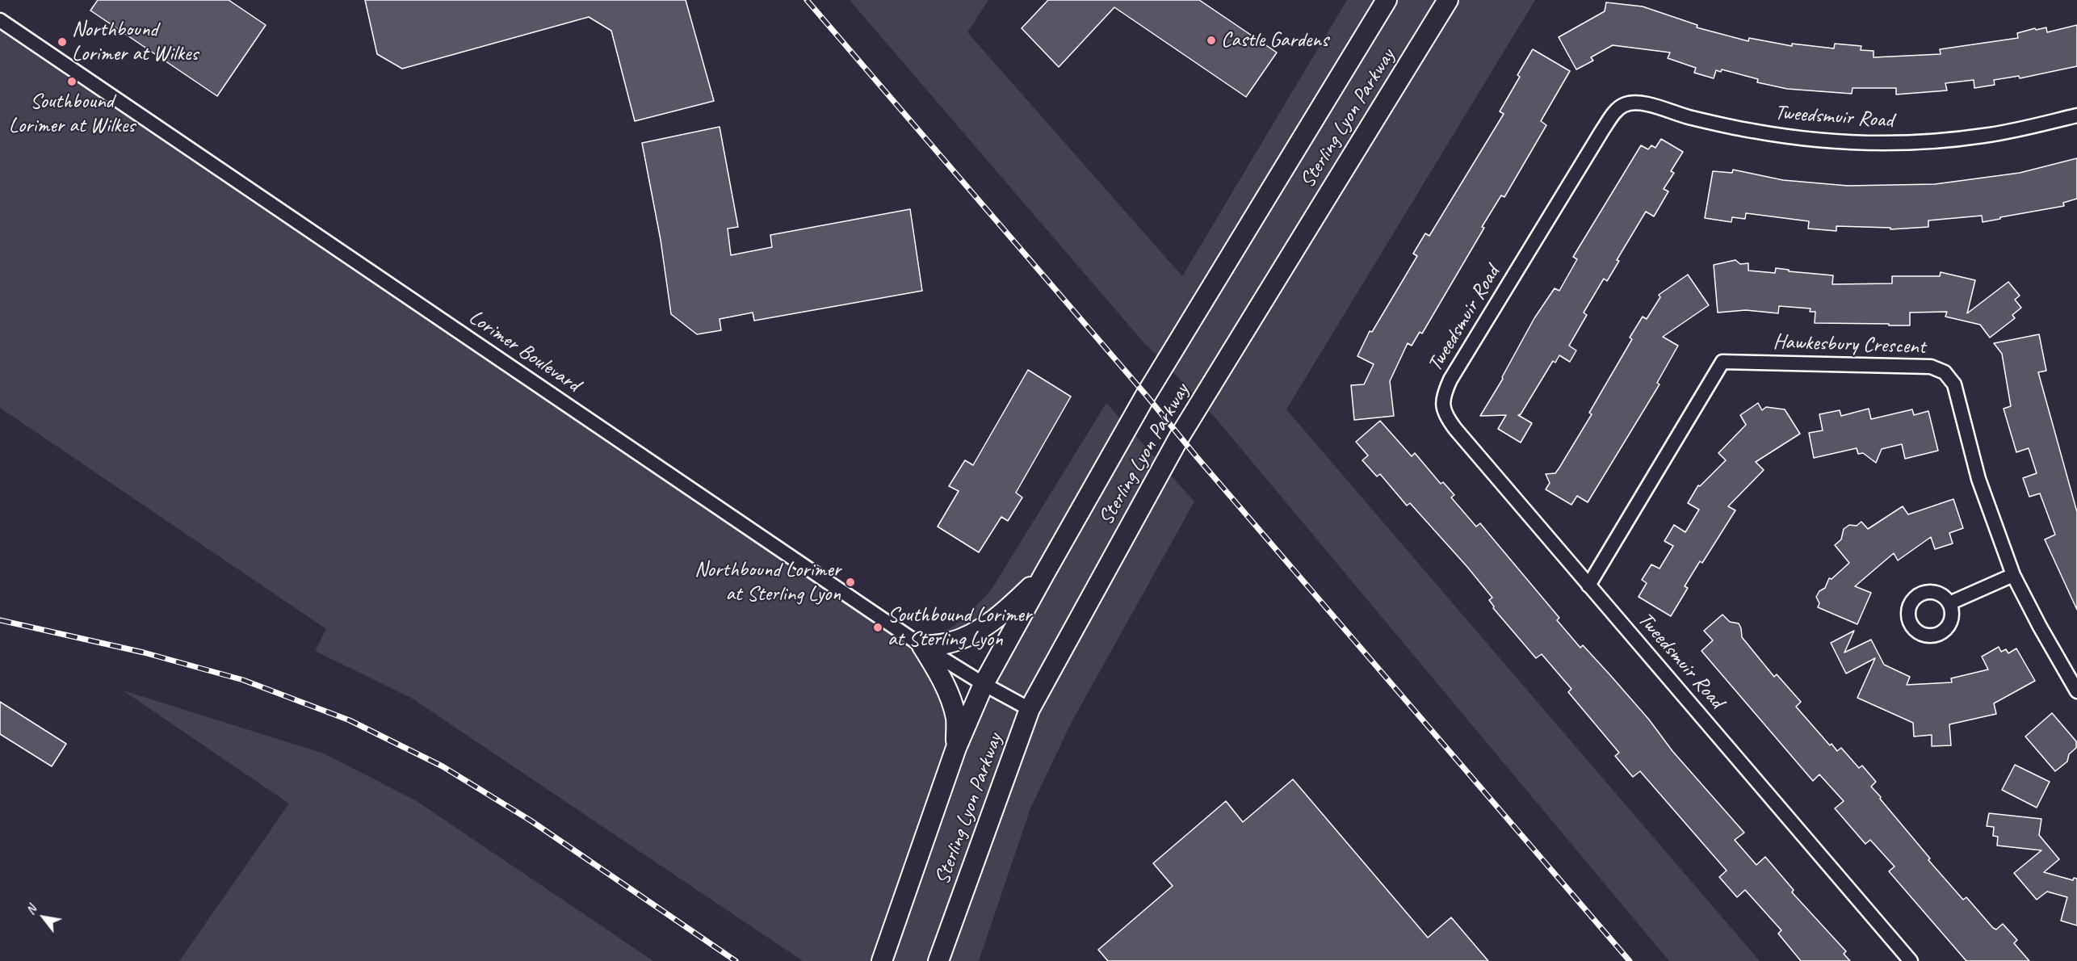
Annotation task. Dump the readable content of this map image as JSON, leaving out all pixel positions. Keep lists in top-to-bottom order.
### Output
{
  "streets": {
    "main road": ["Sterling Lyon Parkway"],
    "street": ["Tweedsmuir Road", "Hawkesbury Crescent", "Lorimer Boulevard"]
  },
  "crossings": [
    ["Tweedsmuir Road", "Hawkesbury Crescent"],
    ["Sterling Lyon Parkway", "Lorimer Boulevard"]
  ],
  "places": [
    "Castle Gardens",
    "Northbound Lorimer at Wilkes",
    "Southbound Lorimer at Wilkes",
    "Northbound Lorimer at Sterling Lyon",
    "Southbound Lorimer at Sterling Lyon"
  ],
  "north": "top left"
}
